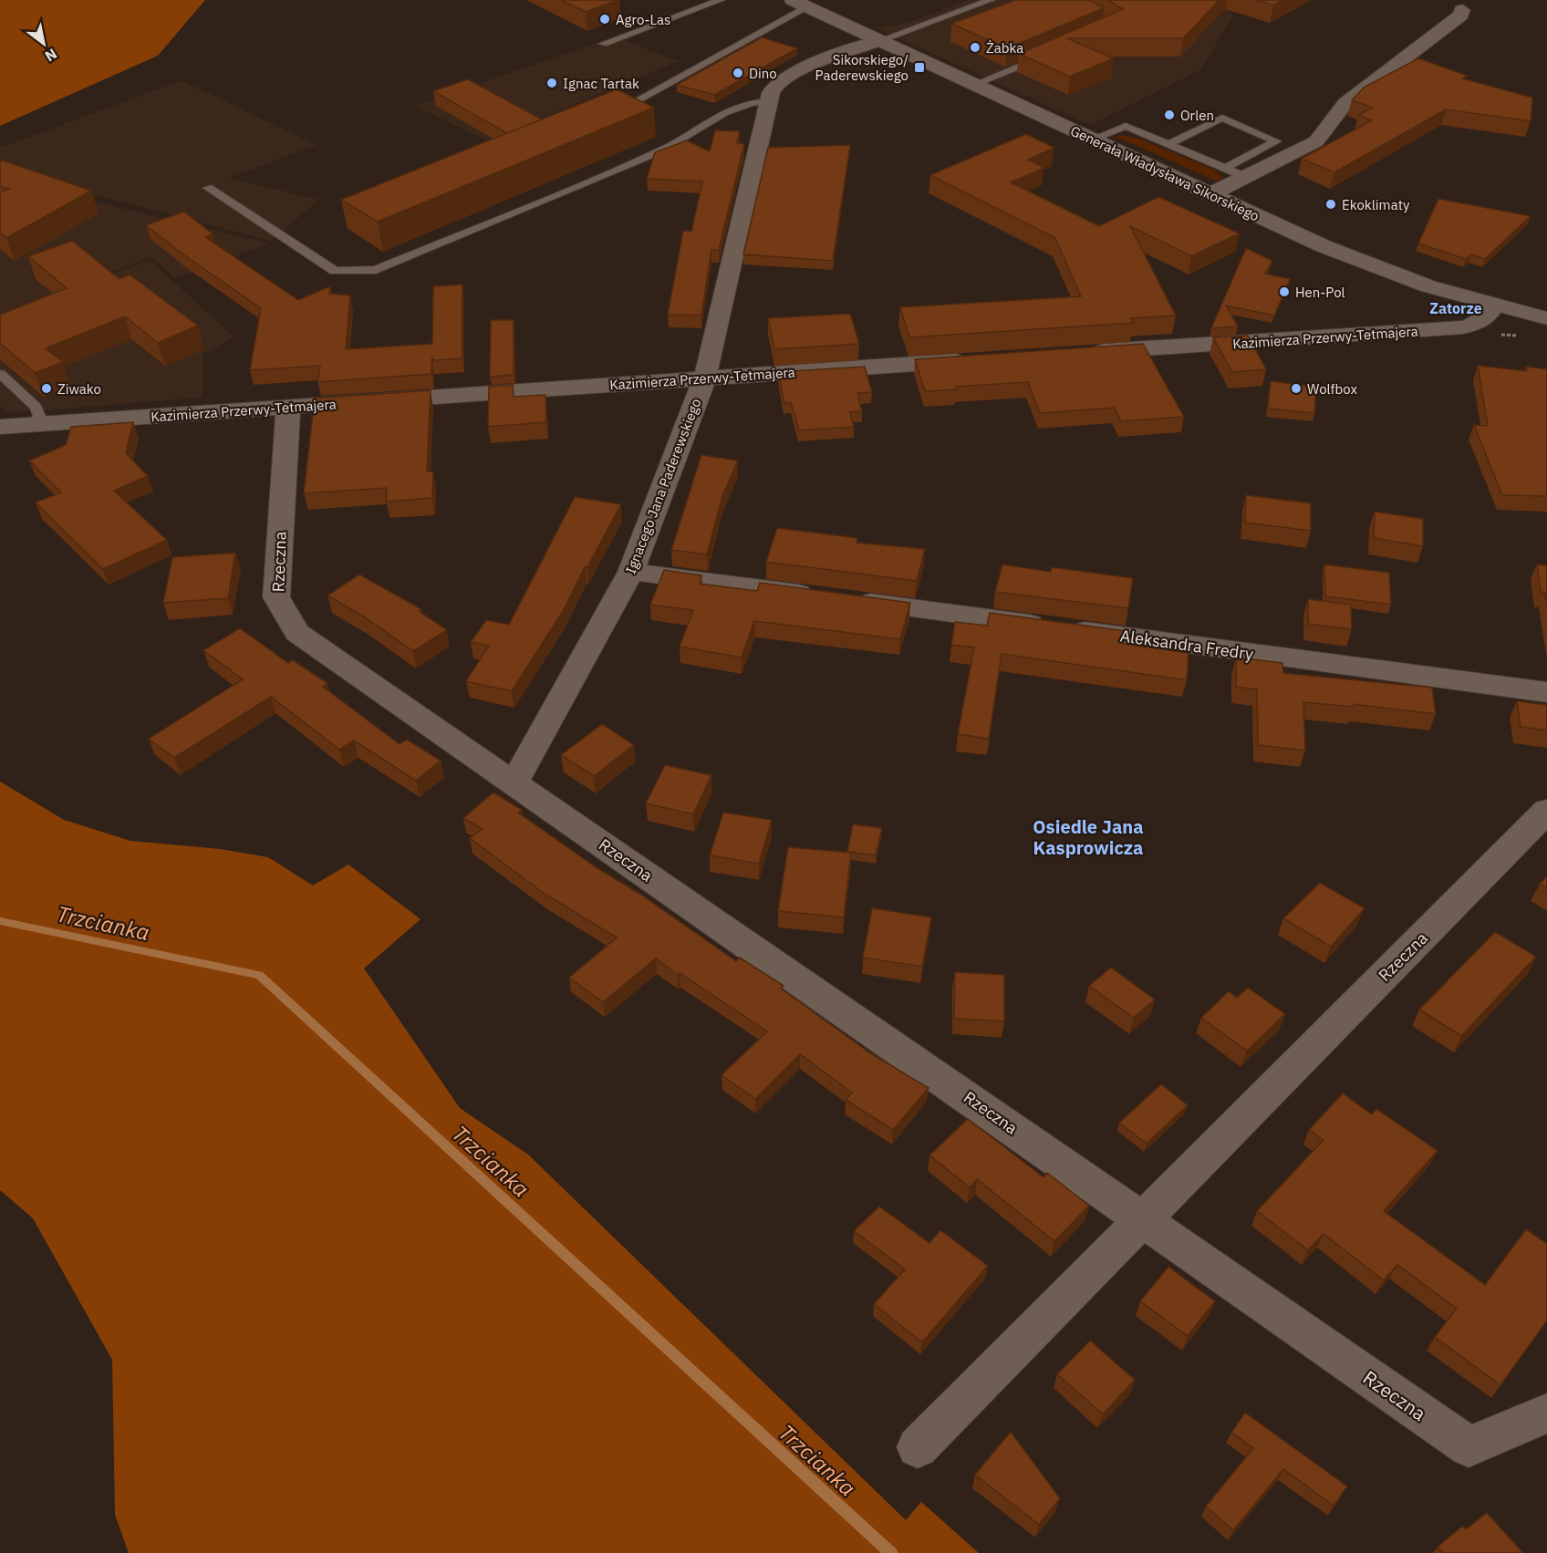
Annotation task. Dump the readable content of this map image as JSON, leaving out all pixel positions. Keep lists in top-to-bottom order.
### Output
{
  "streets": {
    "street": [
      "Generała Władysława Sikorskiego",
      "Kazimierza Przerwy-Tetmajera",
      "Ignacego Jana Paderewskiego",
      "Rzeczna",
      "Aleksandra Fredry"
    ]
  },
  "crossings": [
    ["Generała Władysława Sikorskiego", "Kazimierza Przerwy-Tetmajera"],
    ["Generała Władysława Sikorskiego", "Ignacego Jana Paderewskiego"],
    ["Kazimierza Przerwy-Tetmajera", "Ignacego Jana Paderewskiego"],
    ["Kazimierza Przerwy-Tetmajera", "Rzeczna"],
    ["Ignacego Jana Paderewskiego", "Rzeczna"],
    ["Ignacego Jana Paderewskiego", "Aleksandra Fredry"]
  ],
  "districts": ["Zatorze", "Osiedle Jana Kasprowicza"],
  "water": ["Trzcianka"],
  "places": {
    "other": [
      "Agro-Las",
      "Żabka",
      "Dino",
      "Ignac Tartak",
      "Orlen",
      "Ekoklimaty",
      "Hen-Pol",
      "Ziwako",
      "Wolfbox"
    ],
    "transit": ["Sikorskiego/ Paderewskiego"]
  },
  "north": "bottom right"
}
